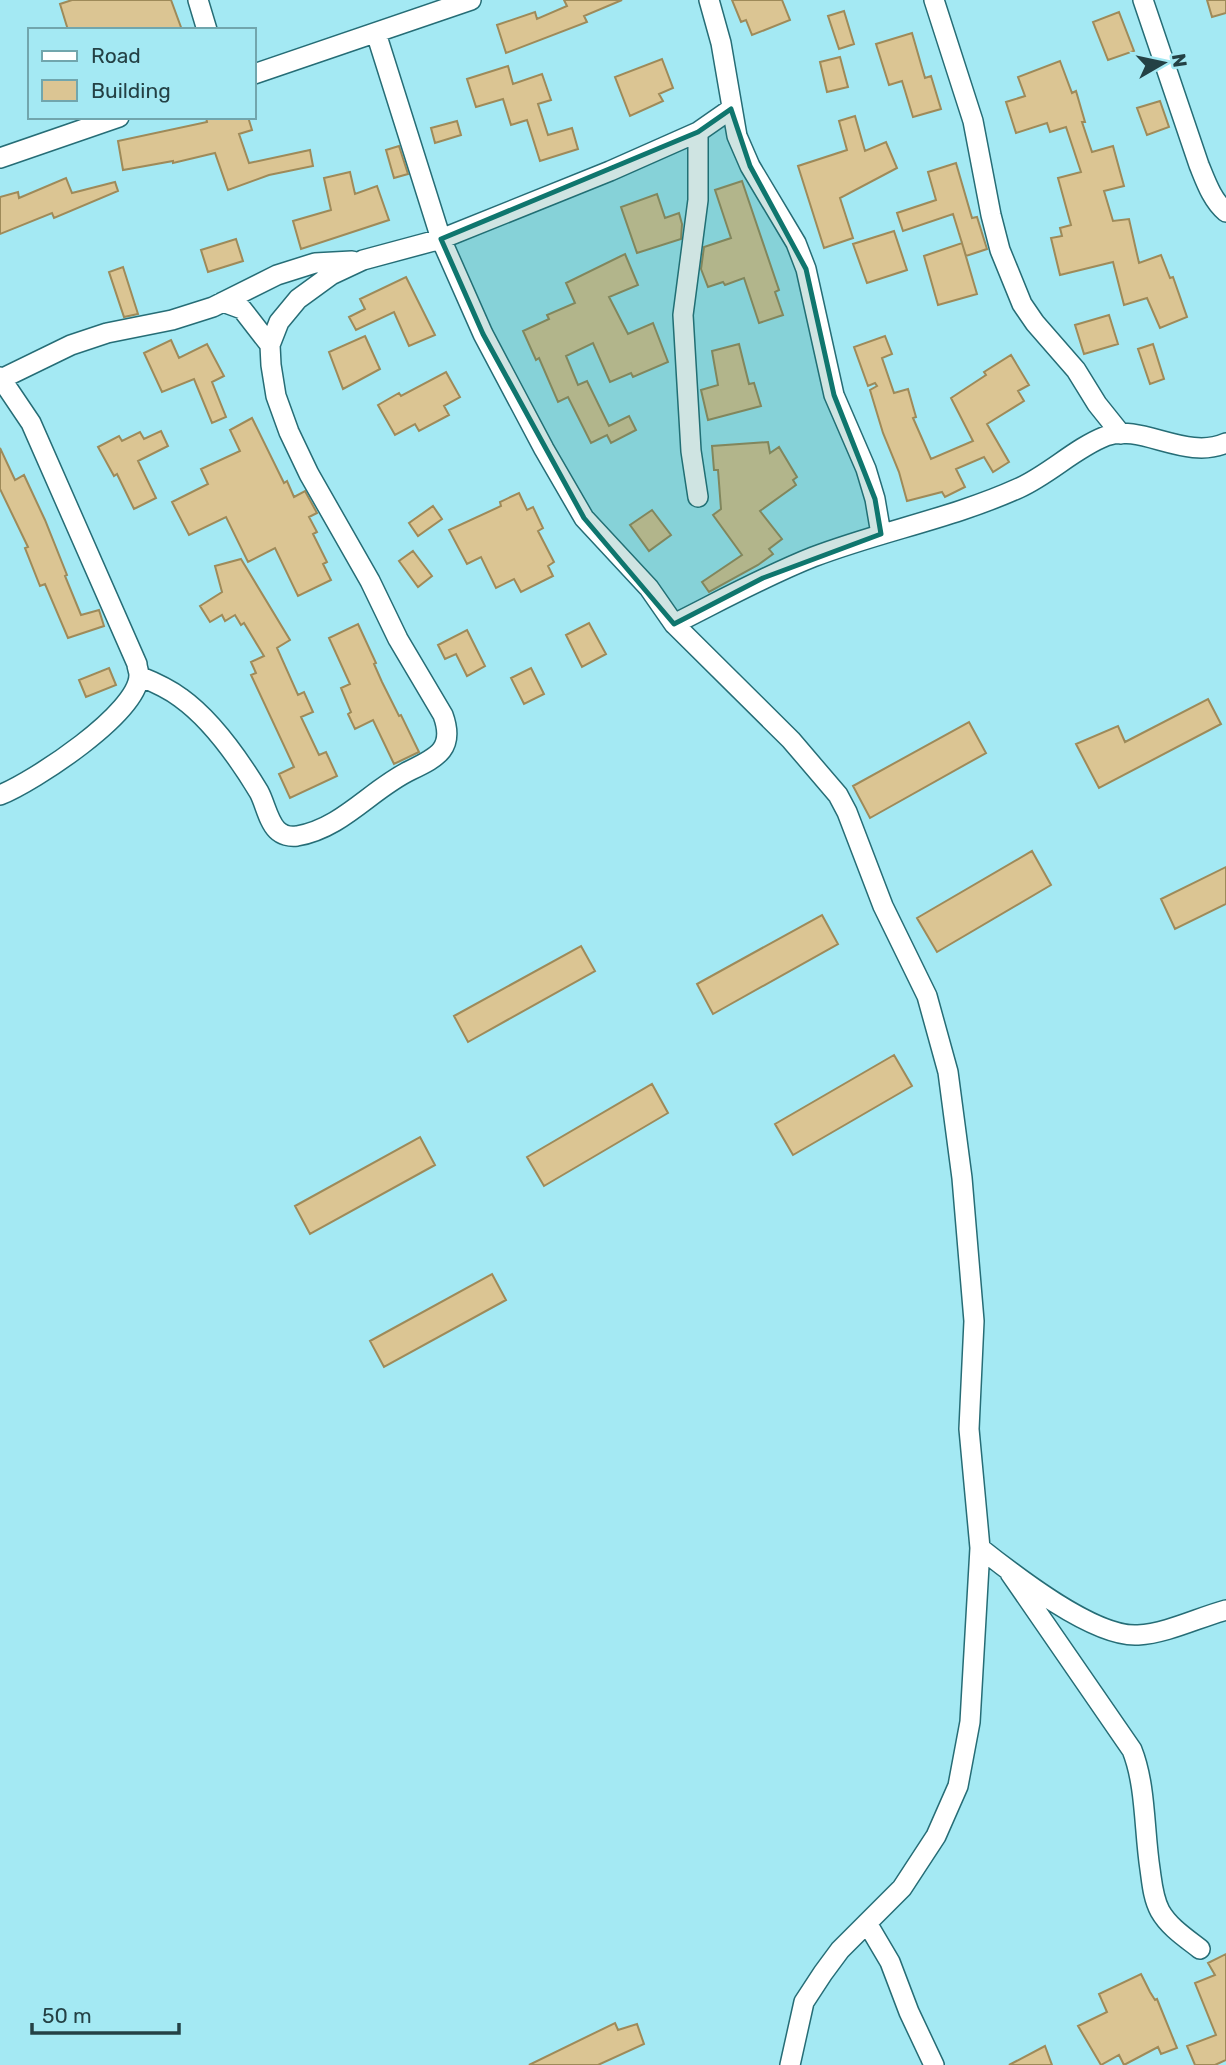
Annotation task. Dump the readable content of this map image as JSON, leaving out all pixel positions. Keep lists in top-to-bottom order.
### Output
{
  "legend": ["Road", "Building"],
  "scale_bar": "50 m",
  "north": "right"
}
